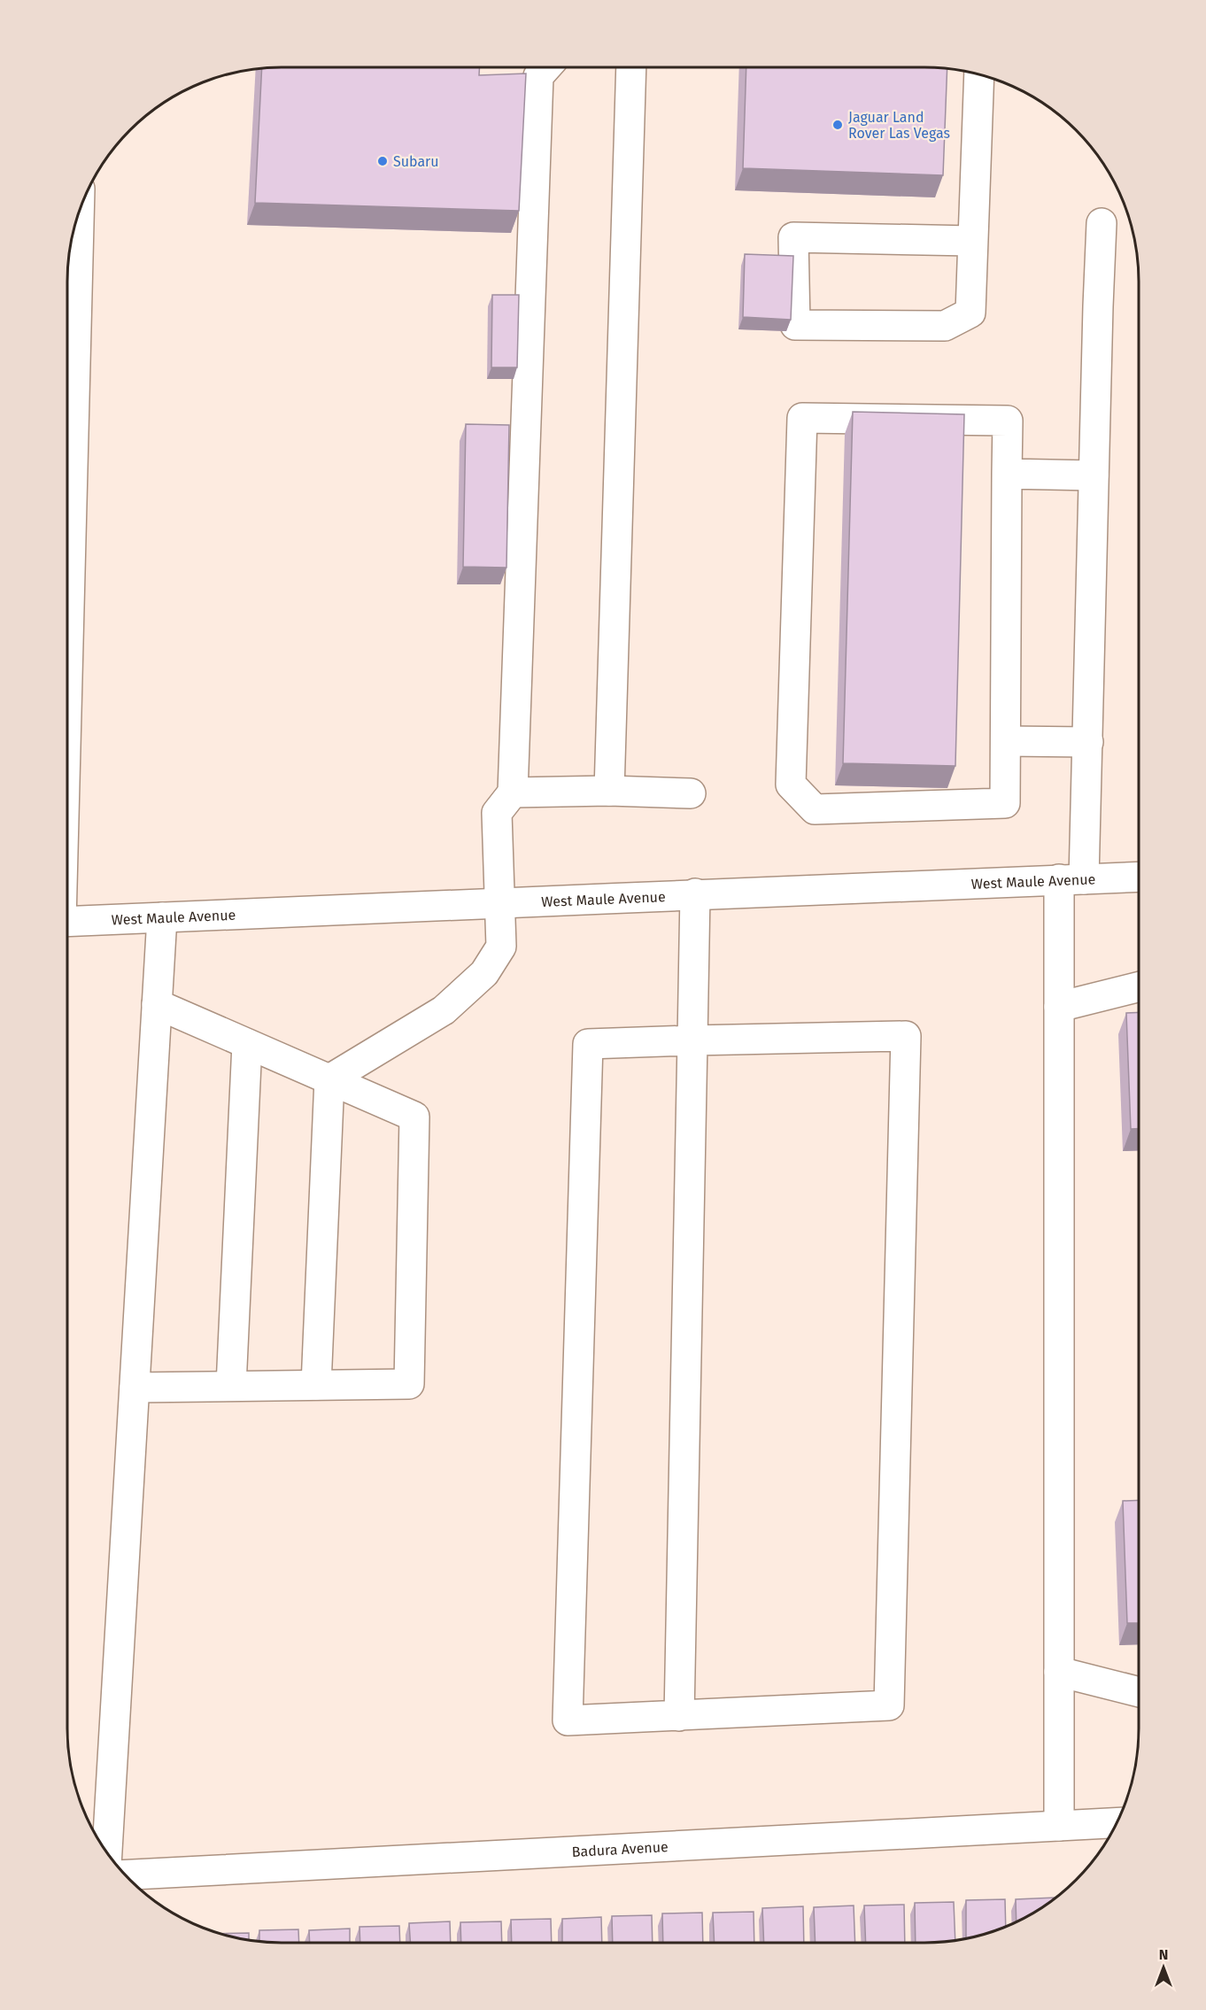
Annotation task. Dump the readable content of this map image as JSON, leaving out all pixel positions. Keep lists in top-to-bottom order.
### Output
{
  "streets": {
    "street": ["West Maule Avenue", "Badura Avenue"]
  },
  "places": ["Jaguar Land Rover Las Vegas", "Subaru"],
  "north": "top"
}
